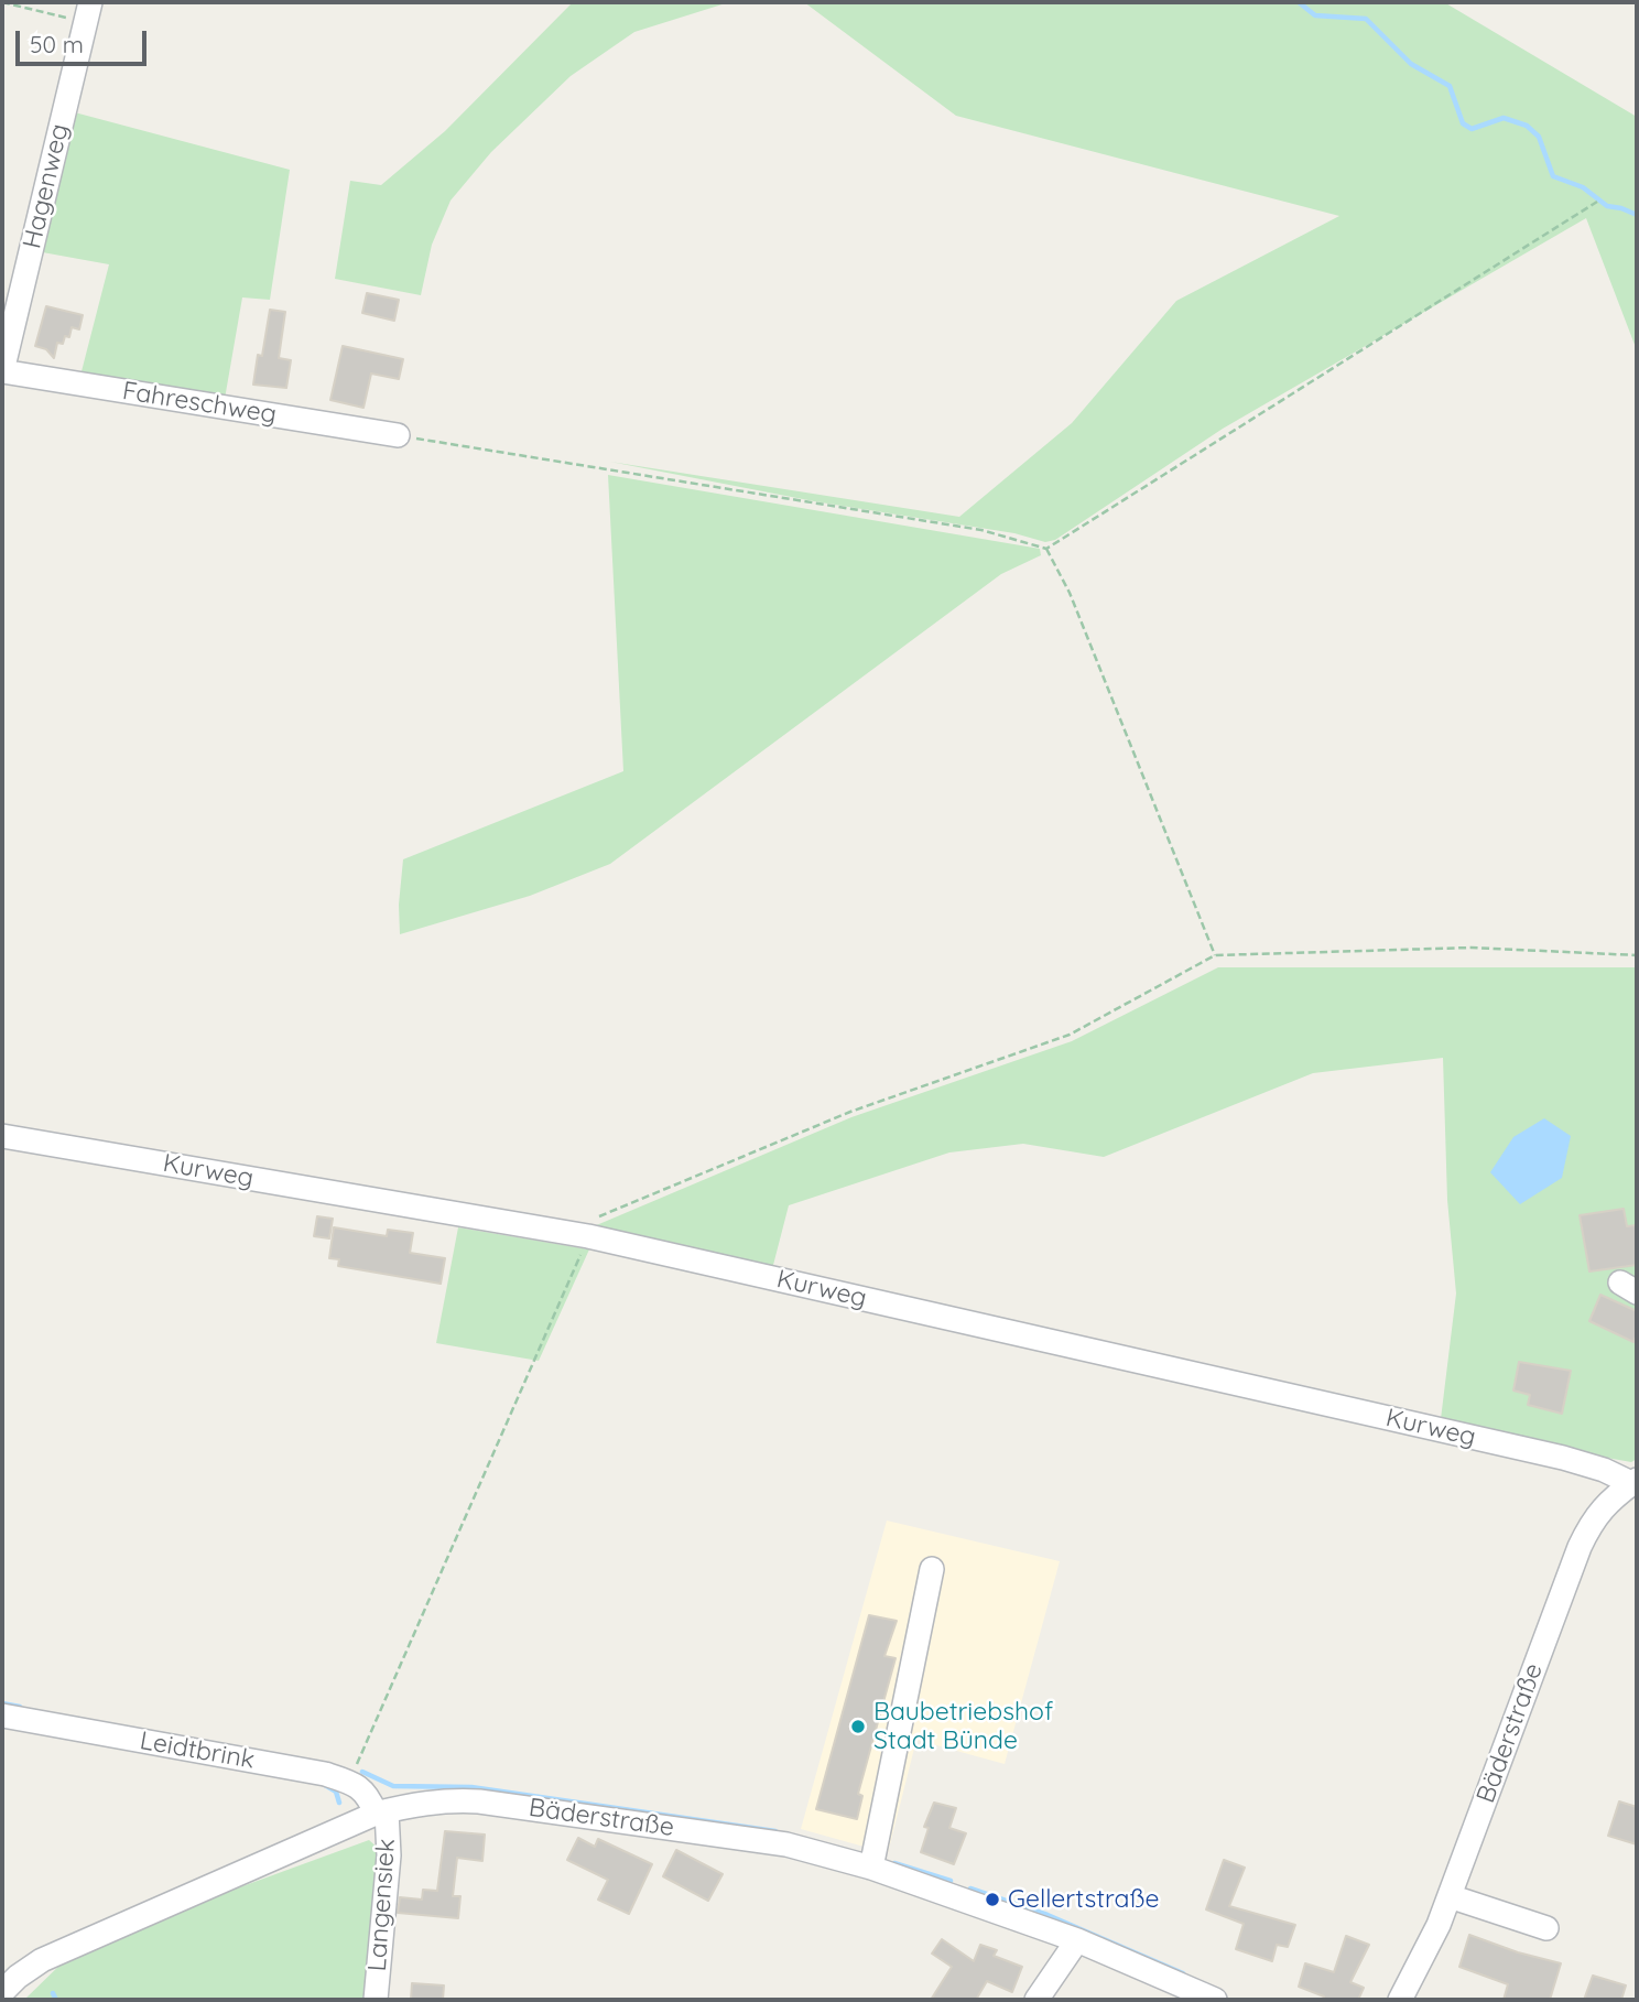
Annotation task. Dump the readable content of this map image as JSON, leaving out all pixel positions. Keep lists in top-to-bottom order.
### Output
{
  "streets": {
    "street": [
      "Hagenweg",
      "Fahreschweg",
      "Kurweg",
      "Bäderstraße",
      "Leidtbrink",
      "Langensiek"
    ]
  },
  "crossings": [
    ["Hagenweg", "Fahreschweg"],
    ["Kurweg", "Bäderstraße"],
    ["Bäderstraße", "Langensiek"]
  ],
  "places": ["Baubetriebshof Stadt Bünde", "Gellertstraße"],
  "scale_bar": "50 m"
}
